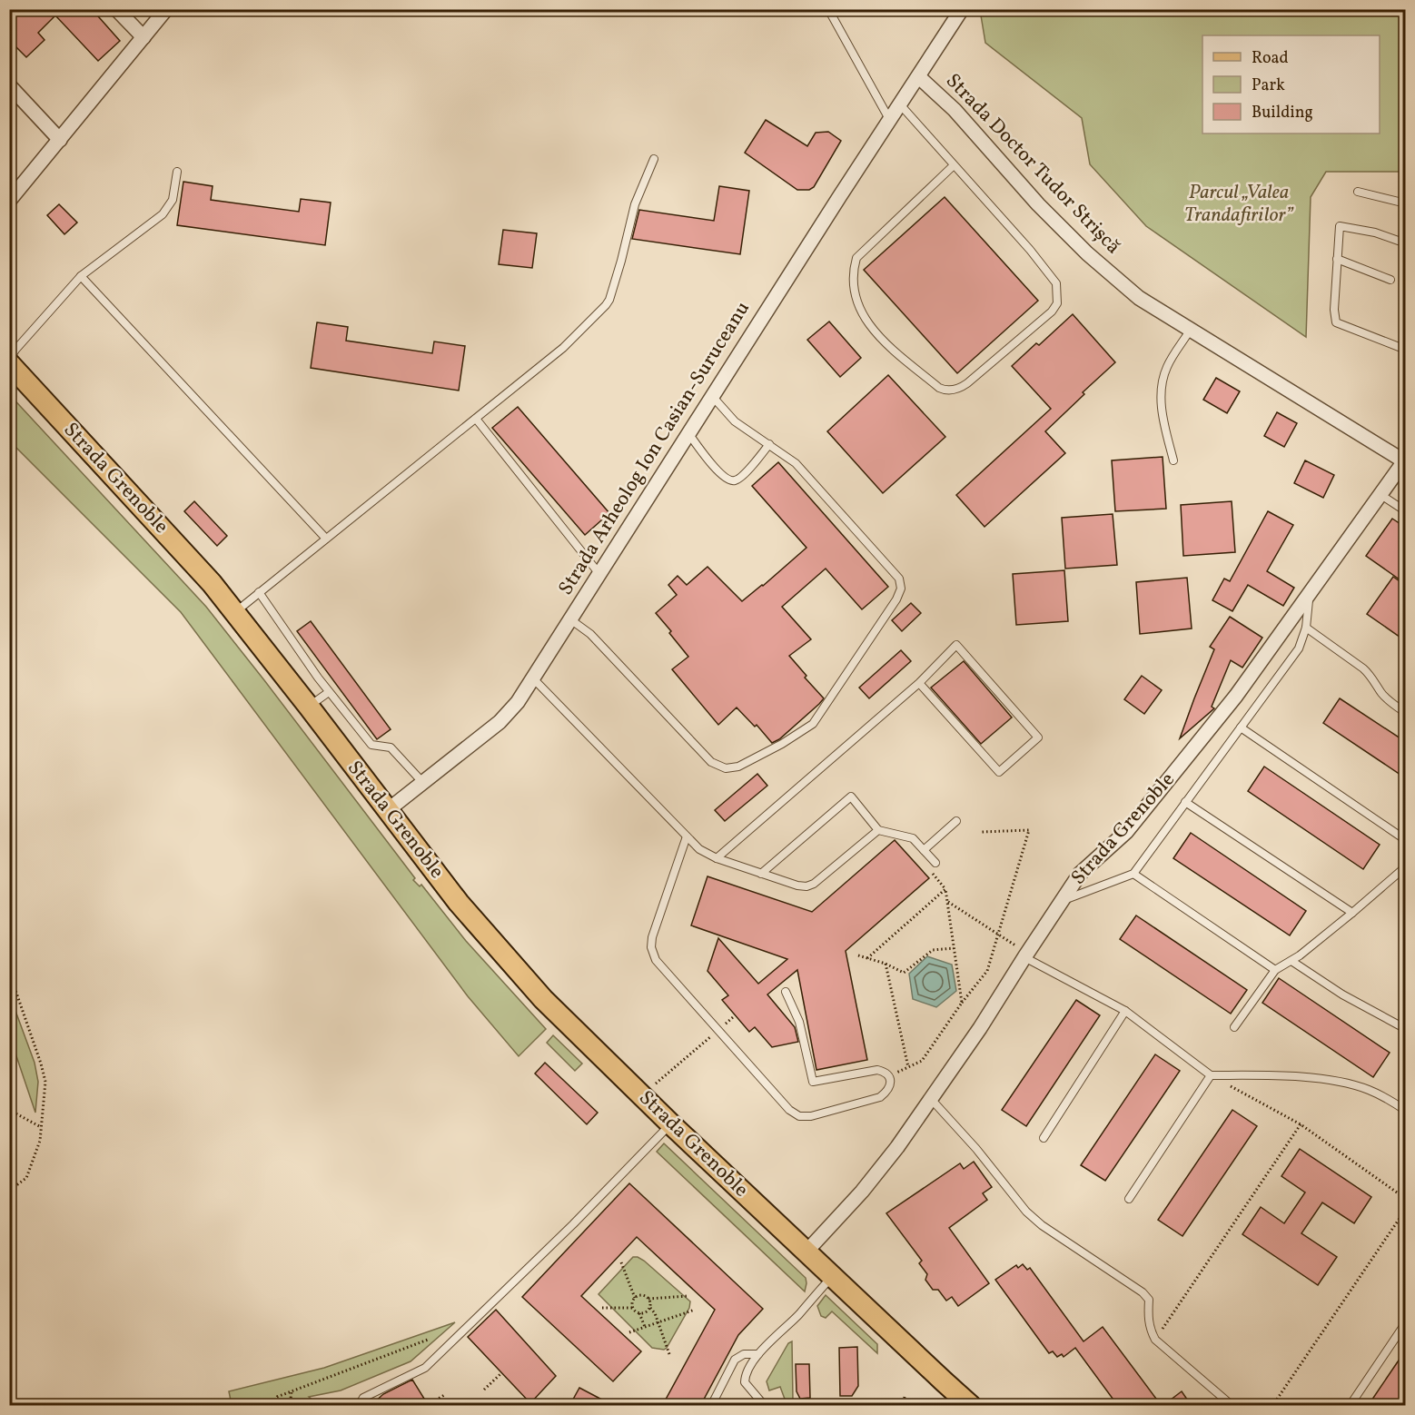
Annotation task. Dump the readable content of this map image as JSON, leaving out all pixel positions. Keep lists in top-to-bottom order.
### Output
{
  "streets": {
    "main road": ["Strada Grenoble"],
    "street": ["Strada Doctor Tudor Strișcă", "Strada Arheolog Ion Casian-Suruceanu"]
  },
  "crossings": [
    ["Strada Doctor Tudor Strișcă", "Strada Arheolog Ion Casian-Suruceanu"],
    ["Strada Doctor Tudor Strișcă", "Strada Grenoble"],
    ["Strada Arheolog Ion Casian-Suruceanu", "Strada Grenoble"]
  ],
  "parks": ["Parcul „Valea Trandafirilor”"],
  "legend": ["Road", "Park", "Building"]
}
